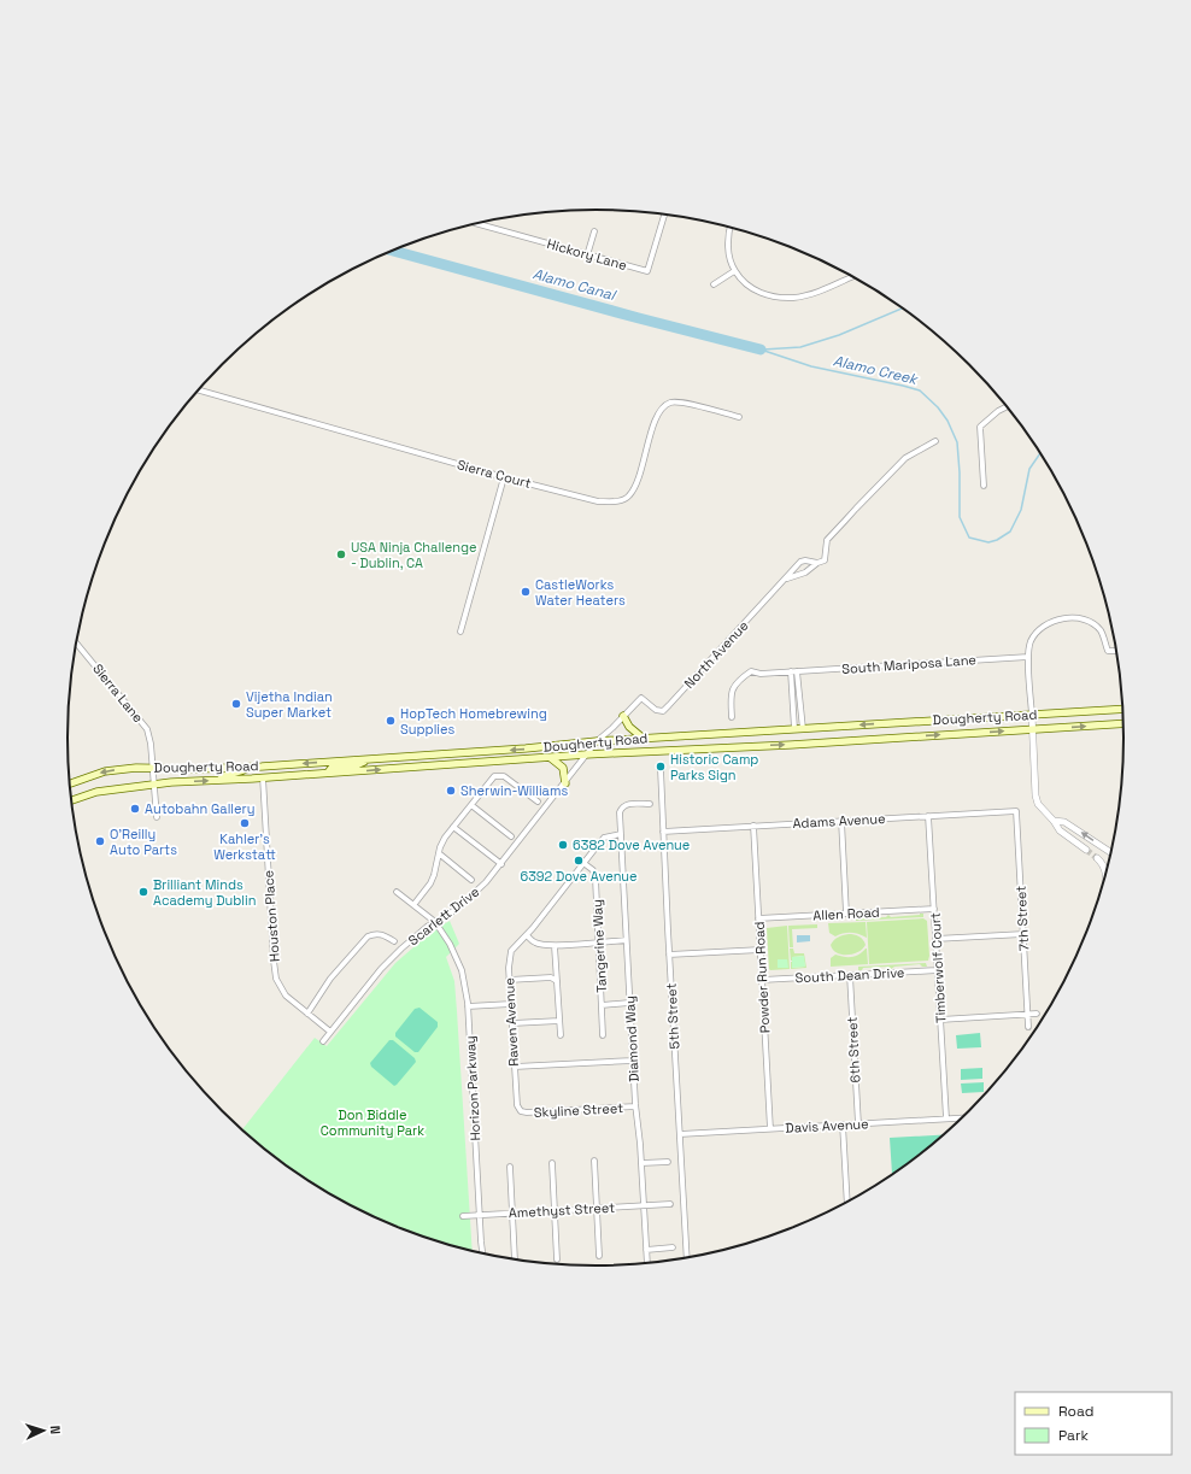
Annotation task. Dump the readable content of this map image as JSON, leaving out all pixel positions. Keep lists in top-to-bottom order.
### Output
{
  "streets": {
    "main road": ["Dougherty Road"],
    "street": [
      "Hickory Lane",
      "Sierra Court",
      "North Avenue",
      "South Mariposa Lane",
      "Sierra Lane",
      "Adams Avenue",
      "Allen Road",
      "Houston Place",
      "Scarlett Drive",
      "7th Street",
      "Tangerine Way",
      "Timberwolf Court",
      "South Dean Drive",
      "Powder Run Road",
      "5th Street",
      "Raven Avenue",
      "Diamond Way",
      "6th Street",
      "Horizon Parkway",
      "Skyline Street",
      "Davis Avenue",
      "Amethyst Street"
    ]
  },
  "crossings": [
    ["North Avenue", "Scarlett Drive"],
    ["Sierra Lane", "Dougherty Road"],
    ["Dougherty Road", "Houston Place"],
    ["Dougherty Road", "Scarlett Drive"],
    ["Adams Avenue", "7th Street"],
    ["Adams Avenue", "Timberwolf Court"],
    ["Adams Avenue", "Powder Run Road"],
    ["Adams Avenue", "5th Street"],
    ["Allen Road", "Timberwolf Court"],
    ["Allen Road", "Powder Run Road"],
    ["Houston Place", "Scarlett Drive"],
    ["Scarlett Drive", "Horizon Parkway"],
    ["Tangerine Way", "Raven Avenue"],
    ["Timberwolf Court", "South Dean Drive"],
    ["Timberwolf Court", "Davis Avenue"],
    ["South Dean Drive", "Powder Run Road"],
    ["South Dean Drive", "6th Street"],
    ["Powder Run Road", "Davis Avenue"],
    ["5th Street", "Davis Avenue"],
    ["Raven Avenue", "Diamond Way"],
    ["Raven Avenue", "Skyline Street"],
    ["Diamond Way", "Skyline Street"],
    ["Diamond Way", "Amethyst Street"],
    ["6th Street", "Davis Avenue"],
    ["Horizon Parkway", "Amethyst Street"]
  ],
  "water": ["Alamo Canal", "Alamo Creek"],
  "parks": ["Don Biddle Community Park"],
  "places": [
    "USA Ninja Challenge - Dublin, CA",
    "CastleWorks Water Heaters",
    "Vijetha Indian Super Market",
    "HopTech Homebrewing Supplies",
    "Historic Camp Parks Sign",
    "Sherwin-Williams",
    "Autobahn Gallery",
    "Kahler's Werkstatt",
    "O'Reilly Auto Parts",
    "6382 Dove Avenue",
    "6392 Dove Avenue",
    "Brilliant Minds Academy Dublin"
  ],
  "legend": ["Road", "Park"],
  "north": "right"
}
